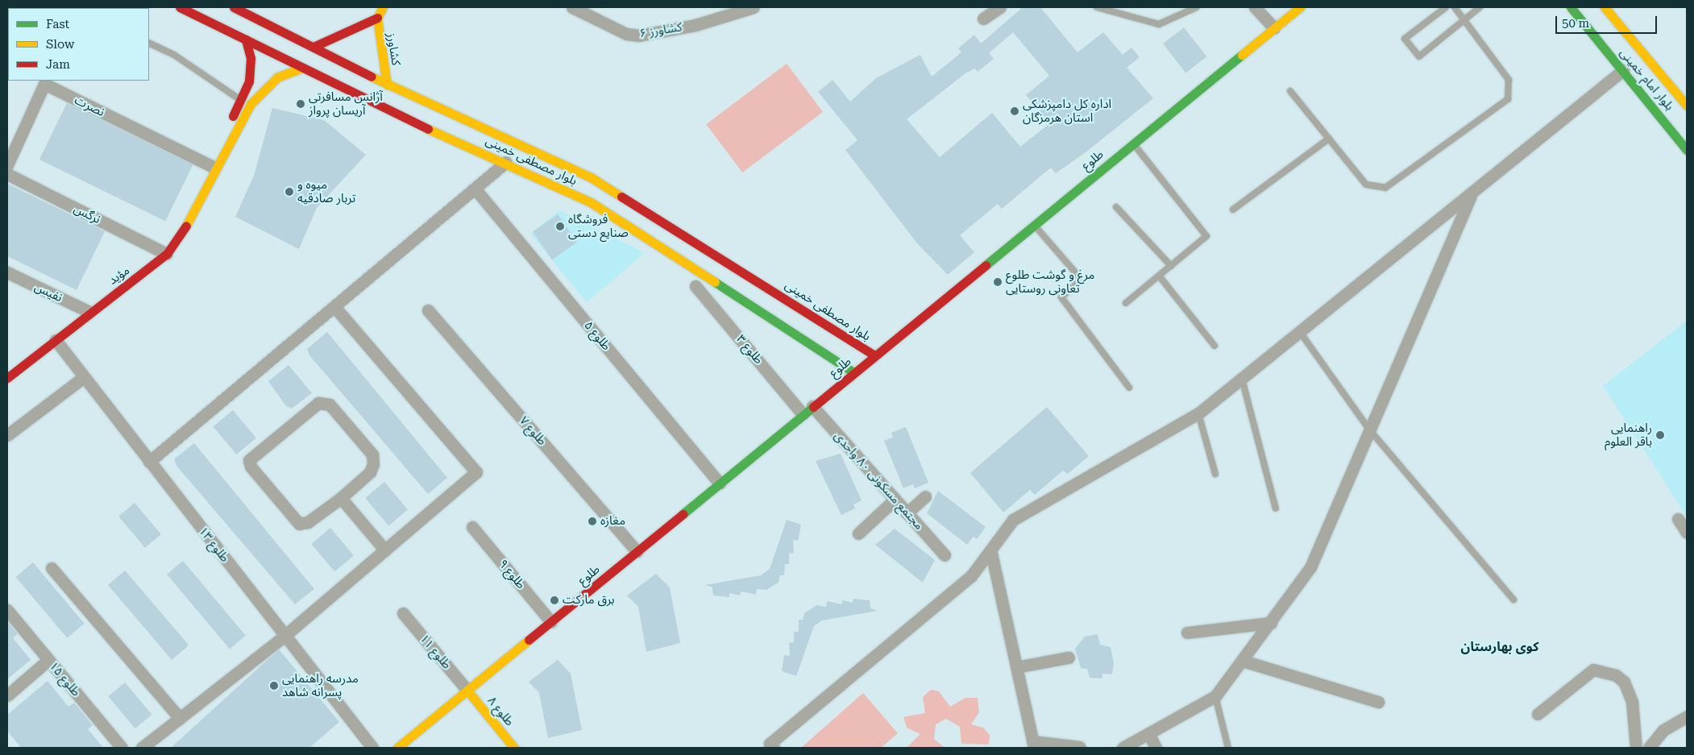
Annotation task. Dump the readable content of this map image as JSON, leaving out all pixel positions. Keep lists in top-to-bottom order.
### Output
{
  "streets": {
    "street": [
      "کشاورز ۶",
      "کشاورز",
      "بلوار امام خمینی",
      "نصرت",
      "طلوع",
      "بلوار مصطفی خمینی",
      "نرگس",
      "مؤید",
      "نفیس",
      "طلوع ۵",
      "طلوع ۳",
      "طلوع ۷",
      "مجتمع مسکونی ۸۰ واحدی",
      "طلوع ۱۳",
      "طلوع ۹",
      "طلوع ۱۱",
      "طلوع ۱۵",
      "طلوع ۸"
    ]
  },
  "crossings": [
    ["کشاورز", "بلوار مصطفی خمینی"],
    ["نصرت", "مؤید"],
    ["طلوع", "بلوار مصطفی خمینی"],
    ["طلوع", "طلوع ۵"],
    ["طلوع", "طلوع ۳"],
    ["طلوع", "طلوع ۷"],
    ["طلوع", "مجتمع مسکونی ۸۰ واحدی"],
    ["طلوع", "طلوع ۹"],
    ["طلوع", "طلوع ۱۱"],
    ["طلوع", "طلوع ۸"],
    ["بلوار مصطفی خمینی", "مؤید"],
    ["نرگس", "مؤید"],
    ["مؤید", "نفیس"],
    ["مؤید", "طلوع ۱۳"],
    ["طلوع ۳", "مجتمع مسکونی ۸۰ واحدی"],
    ["طلوع ۱۱", "طلوع ۸"]
  ],
  "districts": ["کوی بهارستان"],
  "places": [
    "آژانس مسافرتی آریسان پرواز",
    "اداره کل دامپزشکی استان هرمزگان",
    "میوه و تربار صادقیه",
    "فروشگاه صنایع دستی",
    "مرغ و گوشت طلوع تعاونی روستایی",
    "راهنمایی باقر العلوم",
    "مغازه",
    "برق مارکت",
    "مدرسه راهنمایی پسرانه شاهد"
  ],
  "legend": ["Fast", "Slow", "Jam"],
  "scale_bar": "50 m"
}
